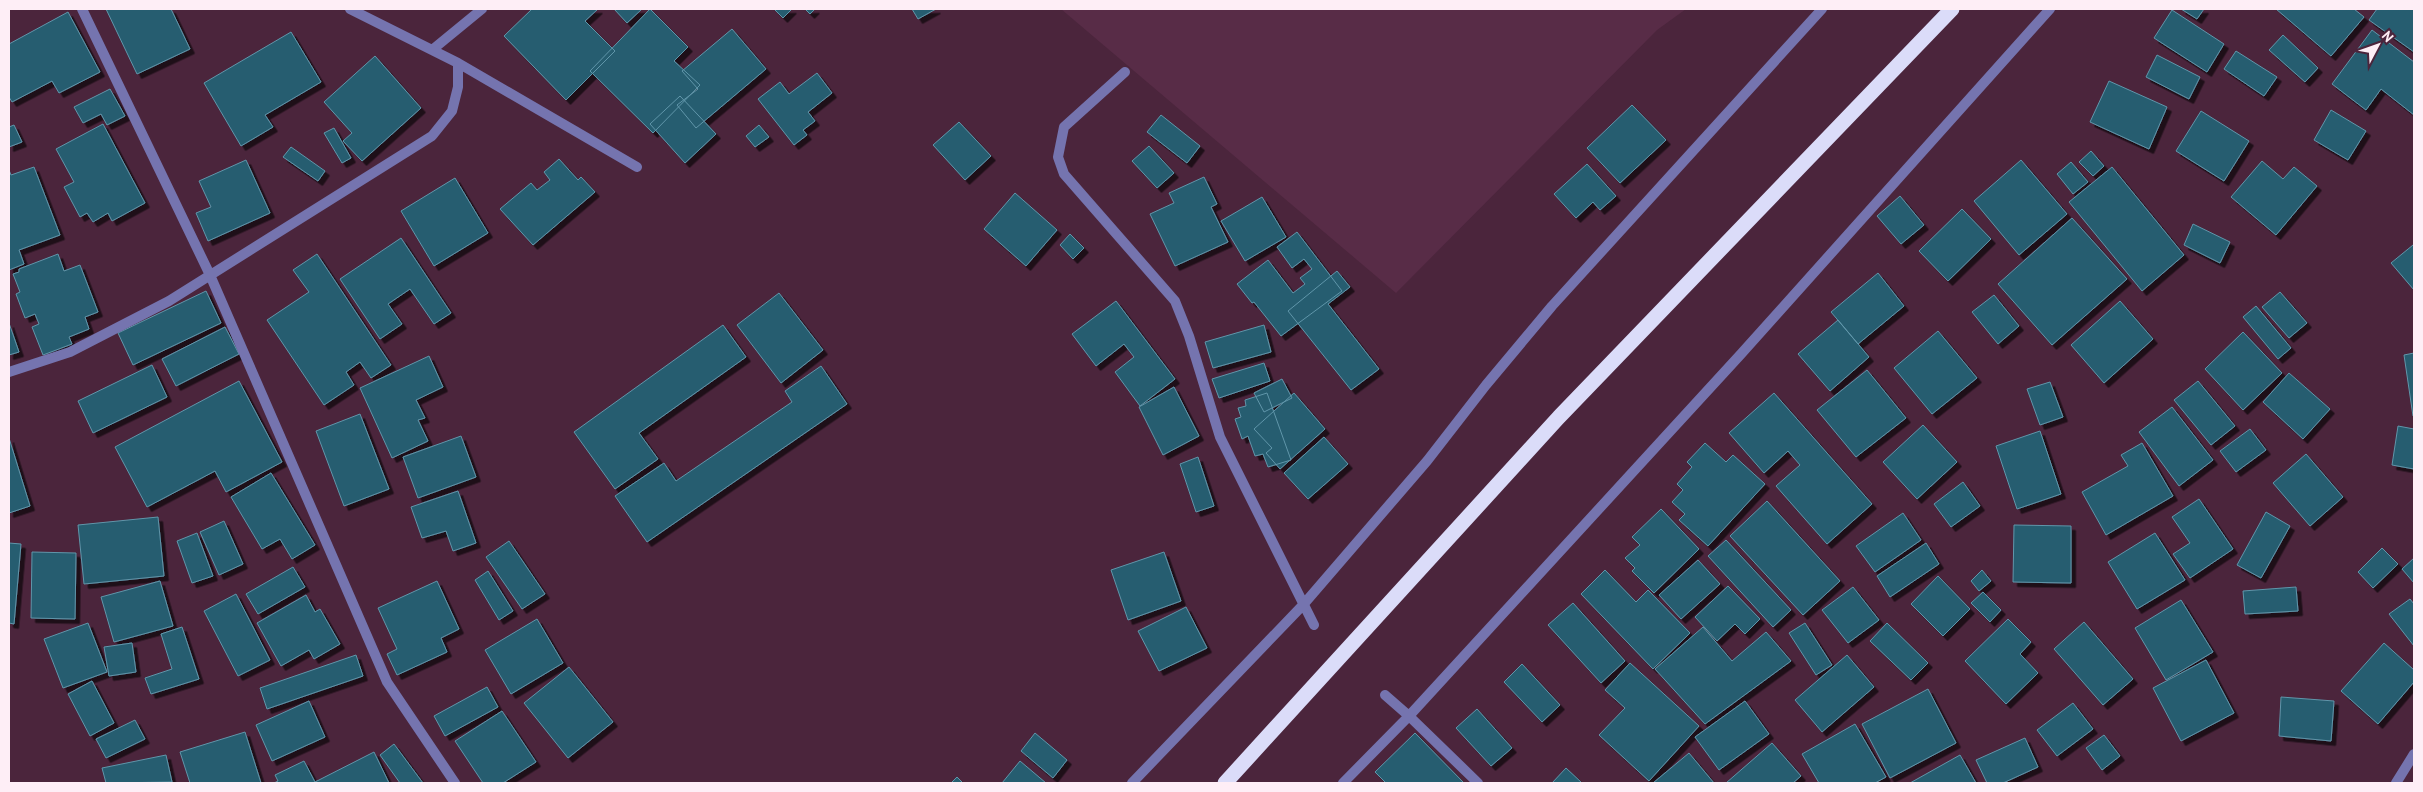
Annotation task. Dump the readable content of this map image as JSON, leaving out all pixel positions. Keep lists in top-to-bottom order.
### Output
{
  "north": "top right"
}
